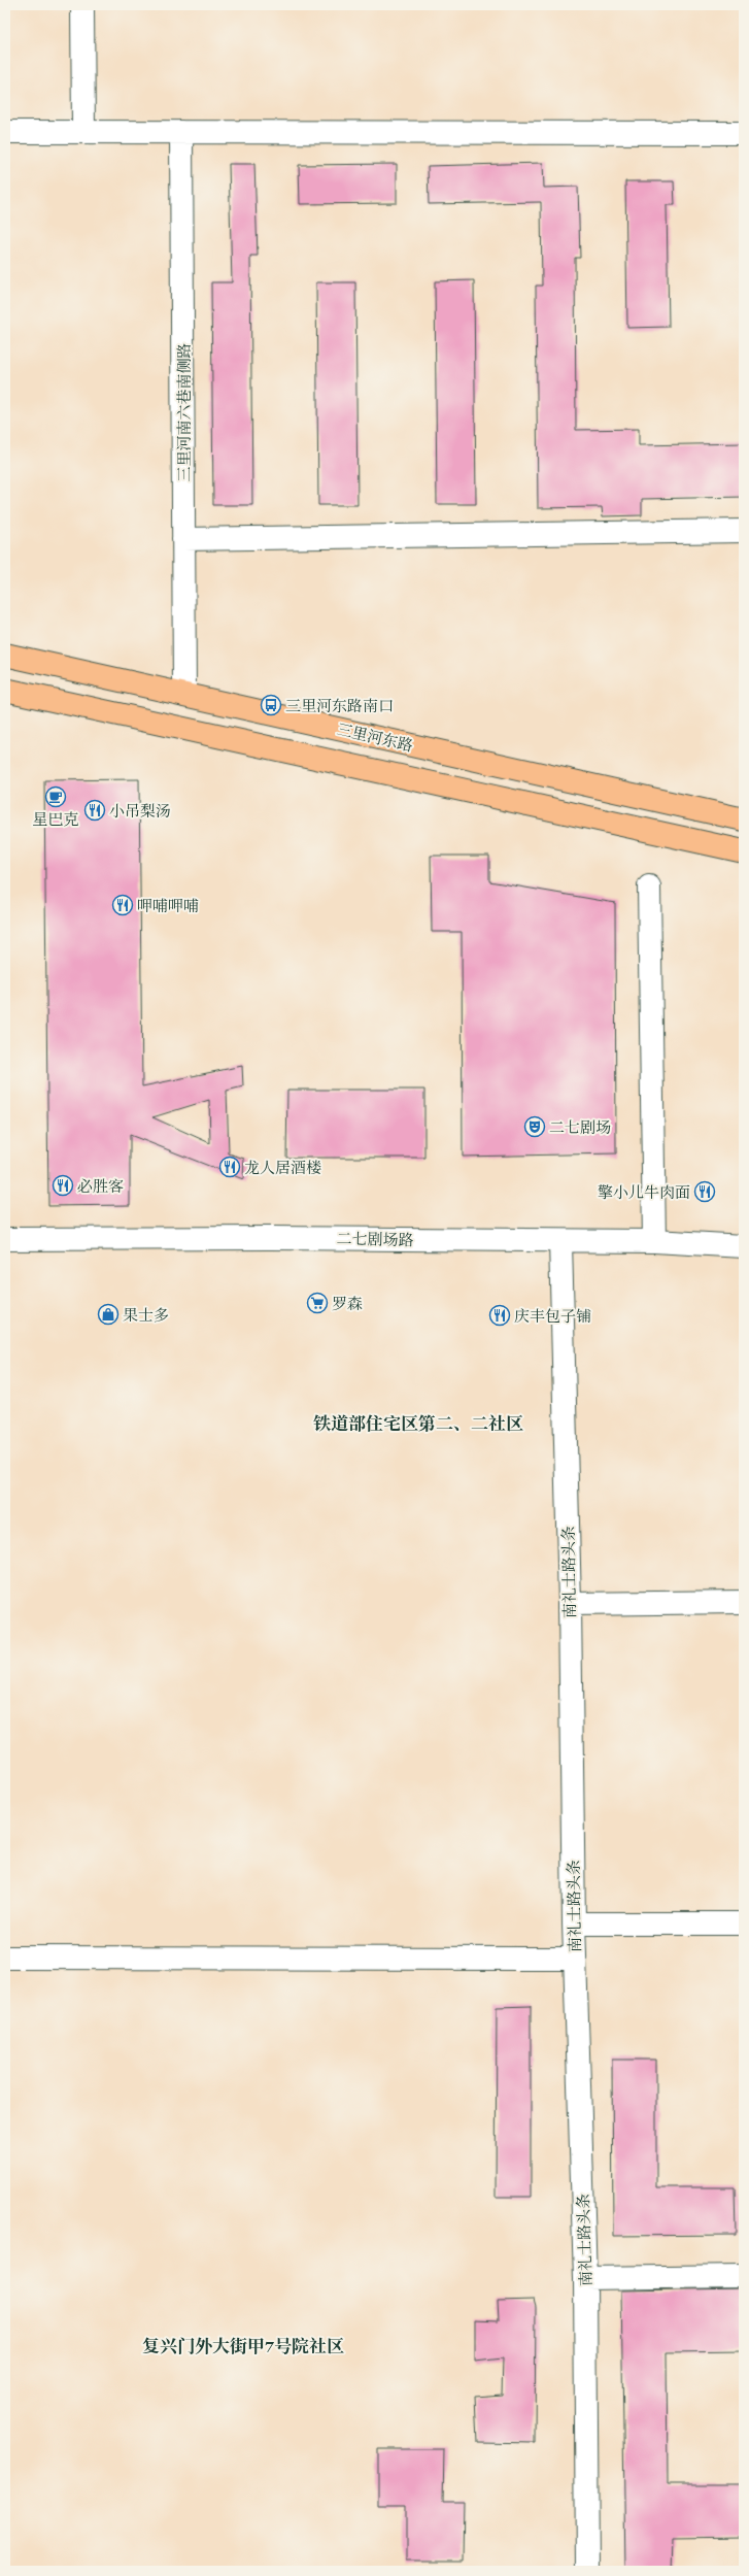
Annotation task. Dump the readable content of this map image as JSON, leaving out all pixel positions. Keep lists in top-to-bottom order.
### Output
{
  "streets": {
    "main road": ["三里河东路"],
    "street": ["三里河南六巷南侧路", "二七剧场路", "南礼士路头条"]
  },
  "crossings": [
    ["三里河南六巷南侧路", "三里河东路"],
    ["二七剧场路", "南礼士路头条"]
  ],
  "districts": ["铁道部住宅区第二、二社区", "复兴门外大街甲7号院社区"],
  "places": {
    "bus stop": ["三里河东路南口"],
    "cafe": ["星巴克"],
    "restaurant": [
      "小吊梨汤",
      "呷哺呷哺",
      "龙人居酒楼",
      "必胜客",
      "擎小儿牛肉面",
      "庆丰包子铺"
    ],
    "theatre": ["二七剧场"],
    "supermarket": ["罗森"],
    "shop": ["果士多"]
  }
}
